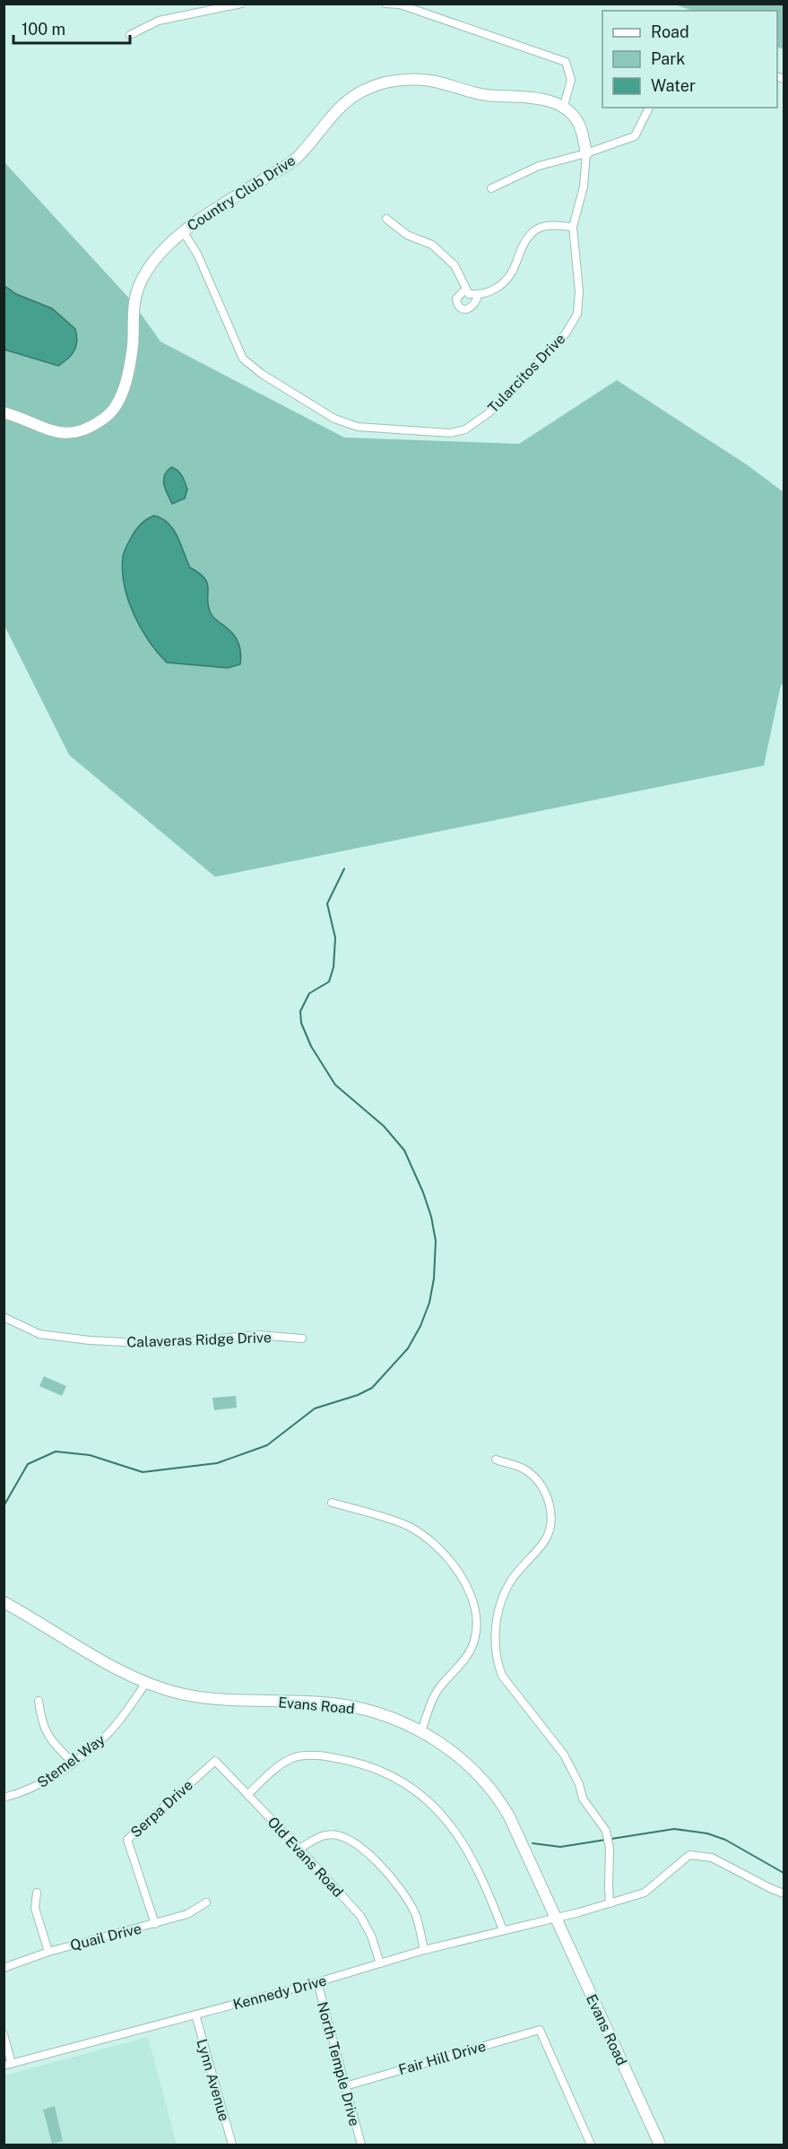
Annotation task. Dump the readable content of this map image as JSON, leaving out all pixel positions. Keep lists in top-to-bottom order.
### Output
{
  "streets": {
    "street": [
      "Country Club Drive",
      "Tularcitos Drive",
      "Calaveras Ridge Drive",
      "Evans Road",
      "Stemel Way",
      "Serpa Drive",
      "Old Evans Road",
      "Quail Drive",
      "Kennedy Drive",
      "Fair Hill Drive",
      "North Temple Drive",
      "Lynn Avenue"
    ]
  },
  "crossings": [
    ["Country Club Drive", "Tularcitos Drive"],
    ["Evans Road", "Stemel Way"],
    ["Evans Road", "Kennedy Drive"],
    ["Serpa Drive", "Old Evans Road"],
    ["Serpa Drive", "Quail Drive"],
    ["Old Evans Road", "Kennedy Drive"],
    ["Kennedy Drive", "North Temple Drive"],
    ["Kennedy Drive", "Lynn Avenue"],
    ["Fair Hill Drive", "North Temple Drive"]
  ],
  "legend": ["Road", "Park", "Water"],
  "scale_bar": "100 m"
}
